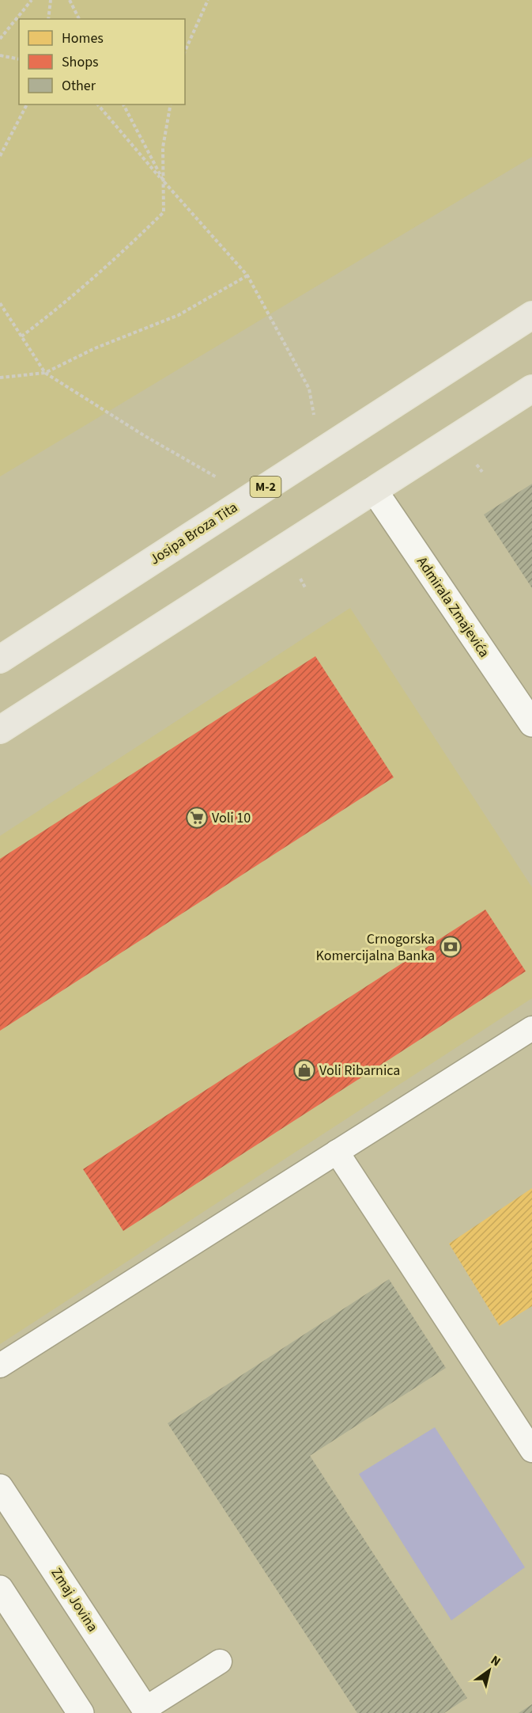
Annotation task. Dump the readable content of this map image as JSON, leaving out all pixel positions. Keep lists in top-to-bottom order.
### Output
{
  "streets": {
    "main road": ["M-2", "Josipa Broza Tita"],
    "street": ["Admirala Zmajevića", "Zmaj Jovina"]
  },
  "places": {
    "supermarket": ["Voli 10"],
    "bank": ["Crnogorska Komercijalna Banka"],
    "shop": ["Voli Ribarnica"]
  },
  "legend": ["Homes", "Shops", "Other"],
  "north": "top right"
}
